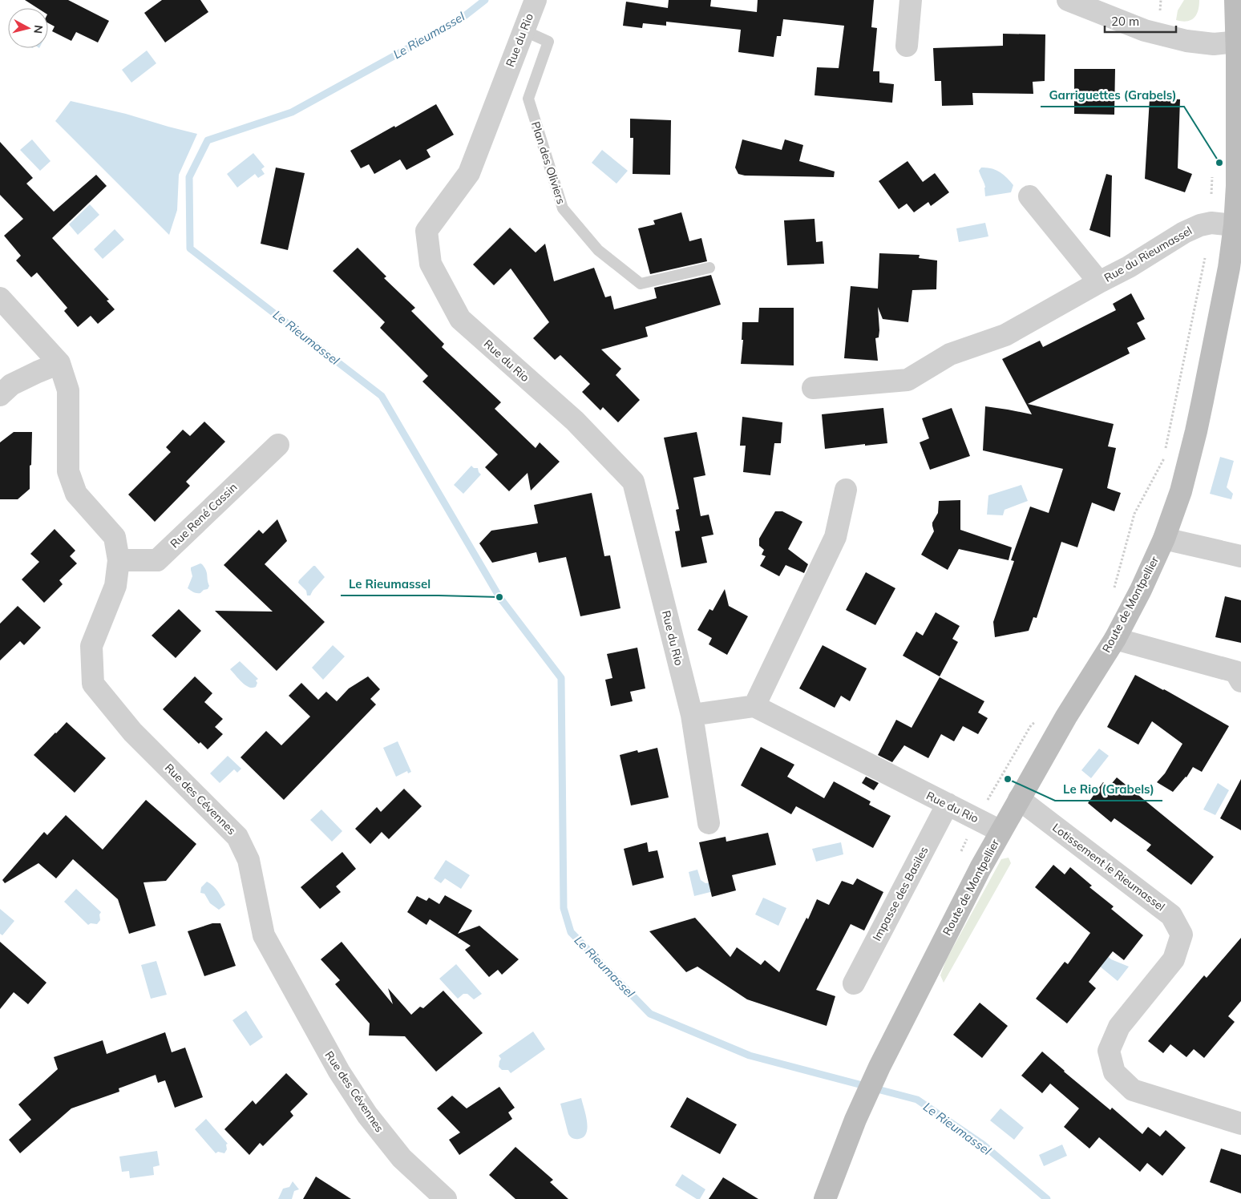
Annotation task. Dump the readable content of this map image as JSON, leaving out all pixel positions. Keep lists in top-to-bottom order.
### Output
{
  "streets": {
    "street": [
      "Rue du Rio",
      "Rue du Rieumassel",
      "Rue René Cassin",
      "Route de Montpellier",
      "Rue des Cévennes",
      "Lotissement le Rieumassel",
      "Impasse des Basiles"
    ],
    "lane": ["Plan des Oliviers"]
  },
  "crossings": [
    ["Rue du Rio", "Plan des Oliviers"],
    ["Rue du Rio", "Route de Montpellier"],
    ["Rue du Rio", "Impasse des Basiles"],
    ["Rue du Rieumassel", "Route de Montpellier"],
    ["Rue René Cassin", "Rue des Cévennes"],
    ["Route de Montpellier", "Lotissement le Rieumassel"]
  ],
  "water": ["Le Rieumassel"],
  "places": ["Garriguettes (Grabels)", "Le Rieumassel", "Le Rio (Grabels)"],
  "scale_bar": "20 m",
  "north": "right"
}
